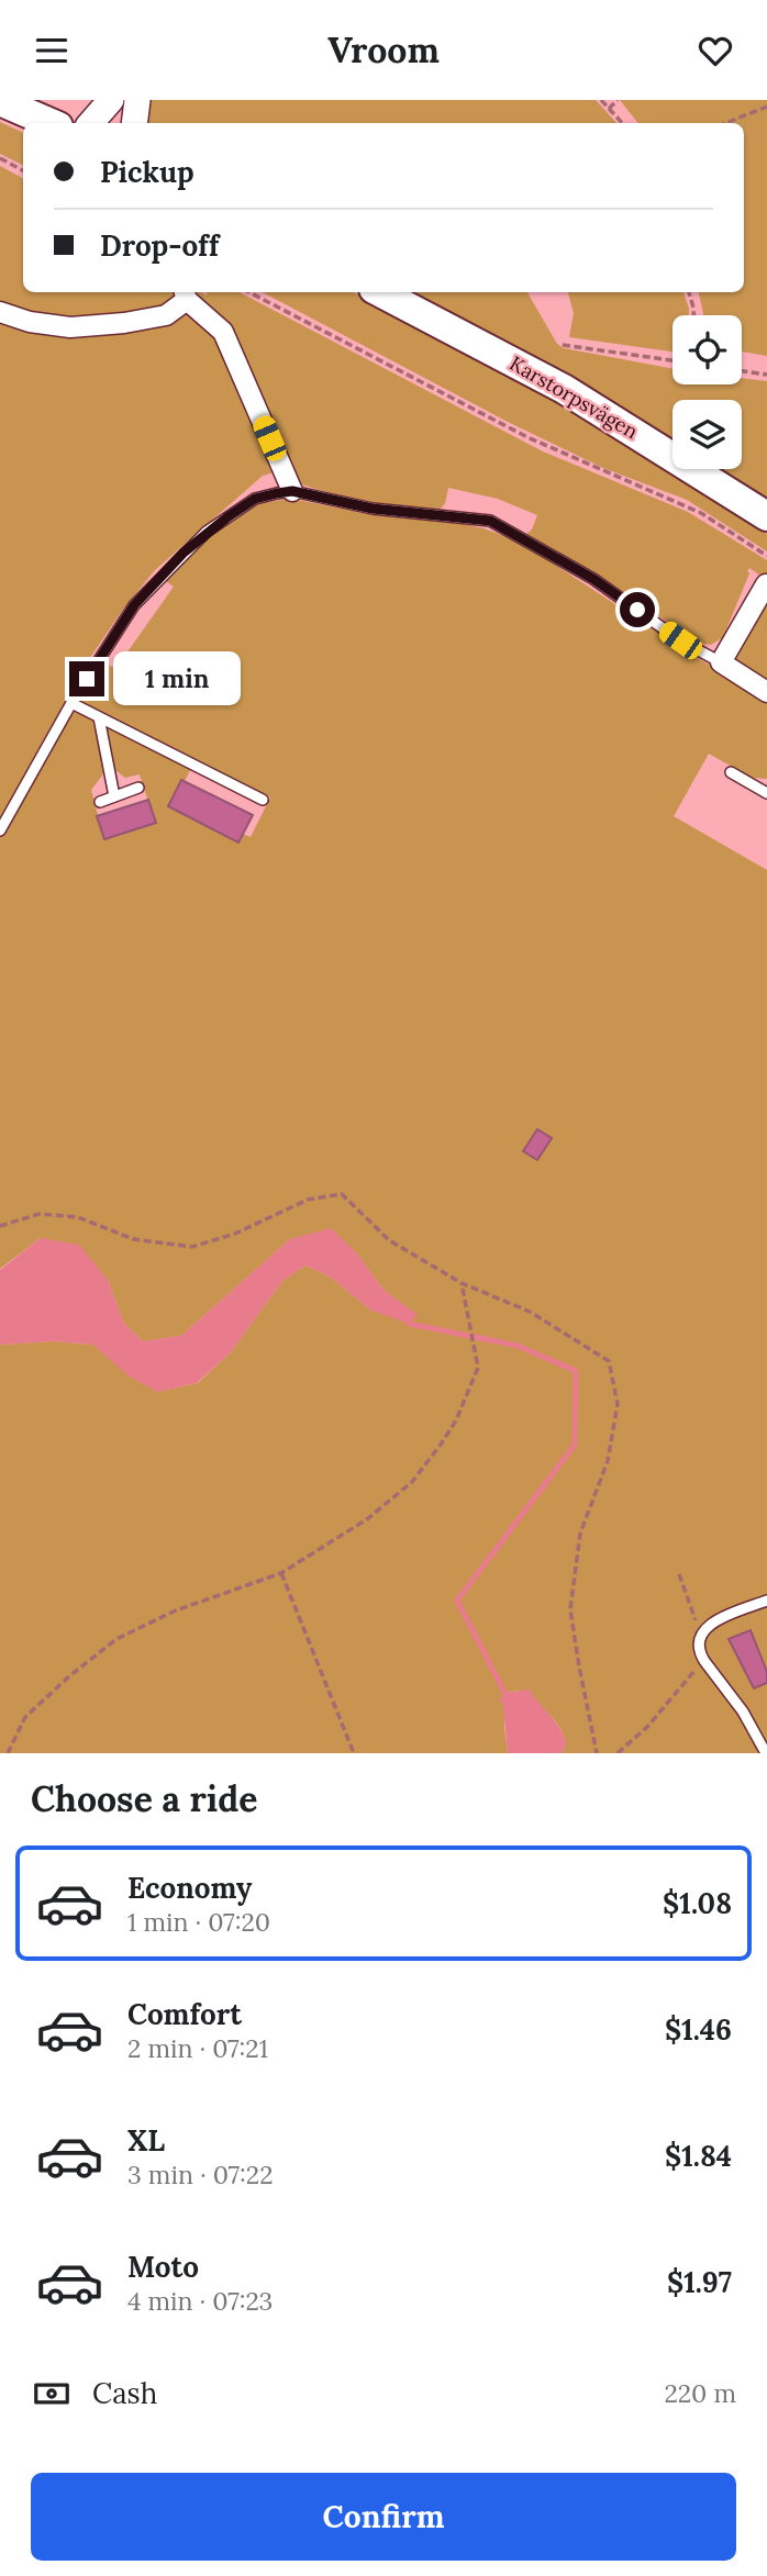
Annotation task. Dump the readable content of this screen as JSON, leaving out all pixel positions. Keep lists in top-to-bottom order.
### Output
{
  "streets": {
    "main road": ["Karstorpsvägen"]
  },
  "page": {
    "header": "Vroom",
    "banner": ["Pickup", "Drop-off"],
    "bubble": "1 min",
    "heading": "Choose a ride",
    "list": [
      {
        "name": "Economy",
        "note": "1 min · 07:20",
        "value": "$1.08"
      },
      {
        "name": "Comfort",
        "note": "2 min · 07:21",
        "value": "$1.46"
      },
      {
        "name": "XL",
        "note": "3 min · 07:22",
        "value": "$1.84"
      },
      {
        "name": "Moto",
        "note": "4 min · 07:23",
        "value": "$1.97"
      }
    ],
    "pay": ["Cash", "220 m"],
    "buttons": "Confirm"
  }
}
